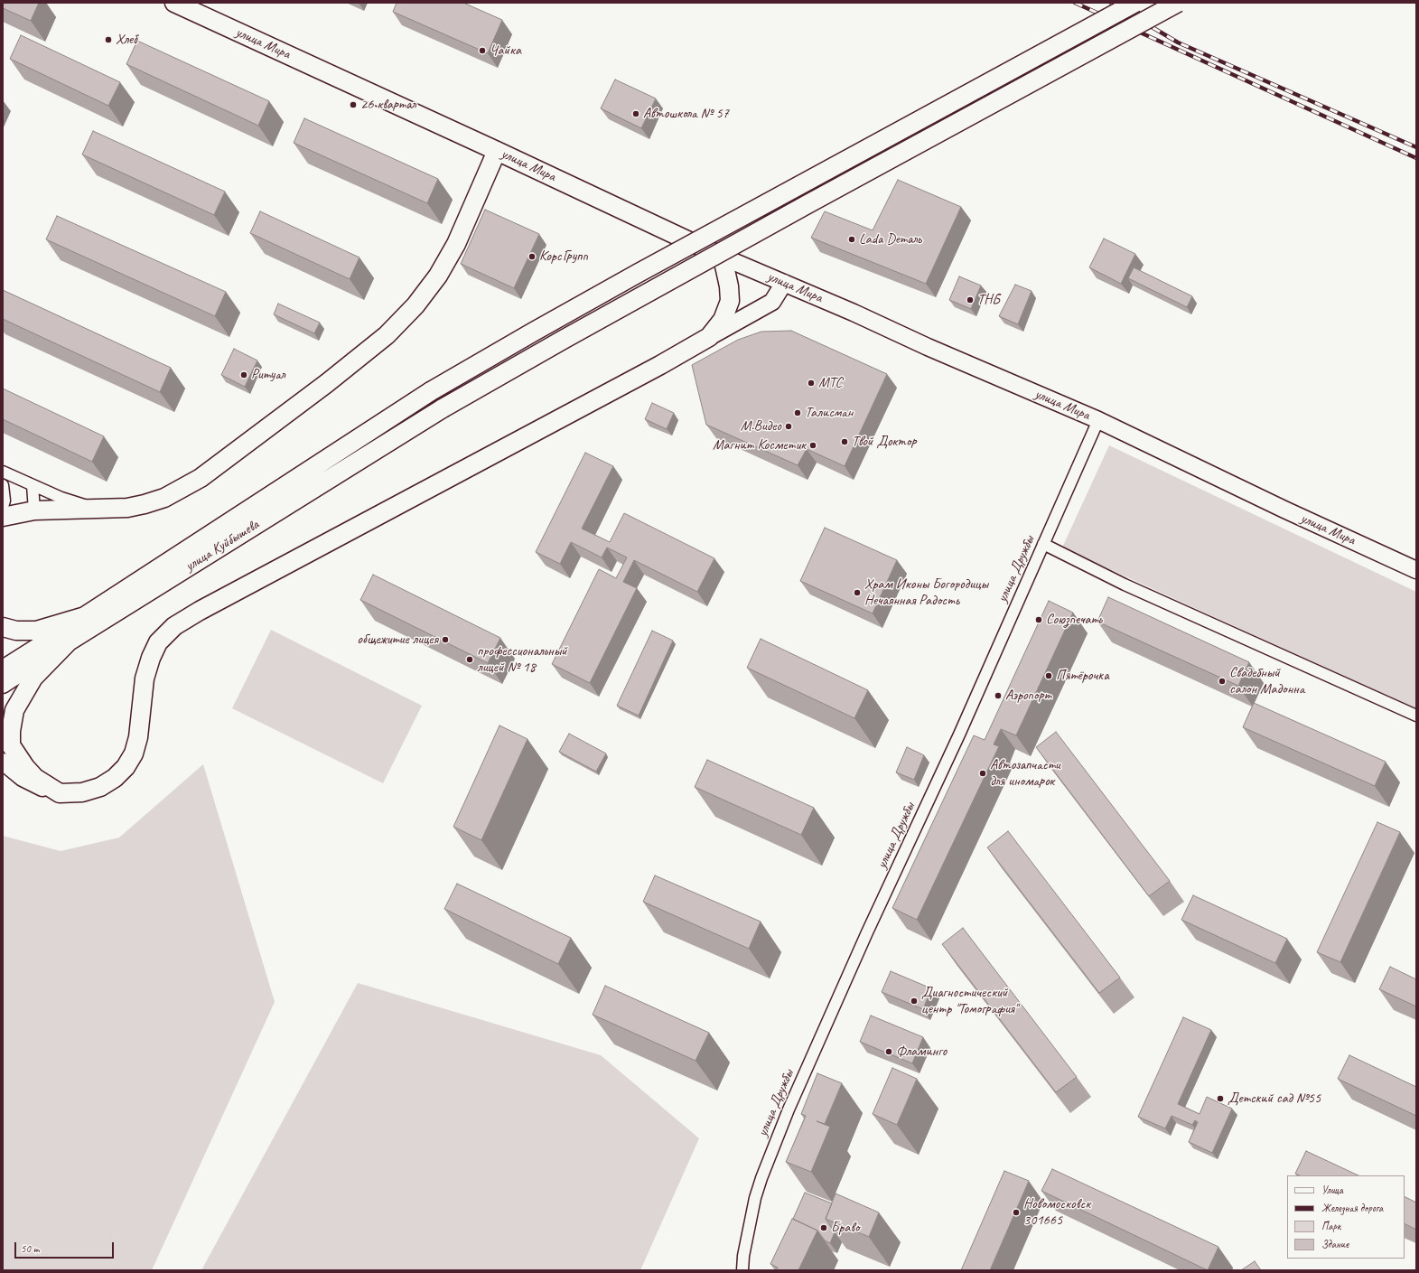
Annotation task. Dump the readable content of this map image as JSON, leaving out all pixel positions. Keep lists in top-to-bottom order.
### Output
{
  "streets": {
    "main road": ["улица Мира", "улица Куйбышева"],
    "street": ["улица Дружбы"]
  },
  "crossings": [
    ["улица Мира", "улица Дружбы"]
  ],
  "places": [
    "Хлеб",
    "Чайка",
    "26 квартал",
    "Автошкола № 57",
    "Lada Dеталь",
    "КорсГрупп",
    "ТНБ",
    "Ритуал",
    "МТС",
    "Талисман",
    "М.Видео",
    "Твой Доктор",
    "Магнит Косметик",
    "Храм Иконы Богородицы Нечаянная Радость",
    "Союзпечать",
    "общежитие лицея",
    "профессиональный лицей № 18",
    "Пятёрочка",
    "Свадебный салон Мадонна",
    "Аэропорт",
    "Автозапчасти для иномарок",
    "Диагностический центр \"Томография\"",
    "Фламинго",
    "Детский сад №55",
    "Новомосковск 301665",
    "Браво"
  ],
  "legend": [
    "Улица",
    "Железная дорога",
    "Парк",
    "Здание"
  ],
  "scale_bar": "50 m"
}
